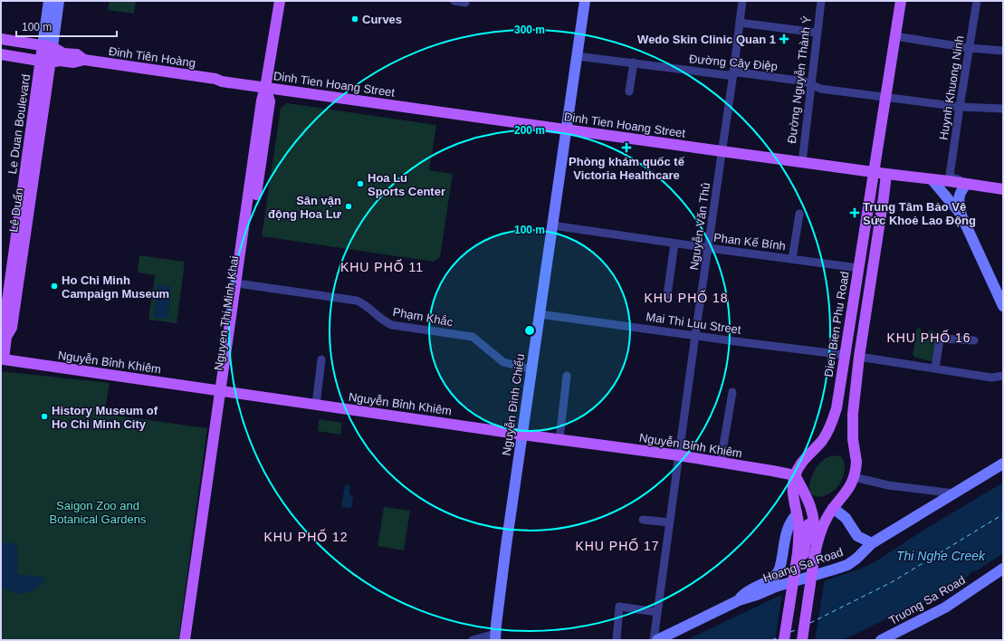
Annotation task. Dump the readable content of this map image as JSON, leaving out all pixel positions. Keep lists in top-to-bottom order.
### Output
{
  "streets": {
    "main road": [
      "Đinh Tiên Hoàng",
      "Dinh Tien Hoang Street",
      "Le Duan Boulevard",
      "Nguyen Thi Minh Khai",
      "Dien Bien Phu Road",
      "Nguyễn Bỉnh Khiêm"
    ],
    "street": [
      "Đường Cây Điệp",
      "Đường Nguyễn Thành Ý",
      "Huynh Khuong Ninh",
      "Nguyễn Văn Thủ",
      "Phan Kế Bính",
      "Phạm Khắc",
      "Mai Thi Luu Street",
      "Nguyễn Đình Chiểu",
      "Hoang Sa Road",
      "Truong Sa Road"
    ]
  },
  "crossings": [
    ["Đinh Tiên Hoàng", "Dinh Tien Hoang Street"],
    ["Đinh Tiên Hoàng", "Le Duan Boulevard"],
    ["Đinh Tiên Hoàng", "Nguyen Thi Minh Khai"],
    ["Đường Cây Điệp", "Đường Nguyễn Thành Ý"],
    ["Đường Cây Điệp", "Huynh Khuong Ninh"],
    ["Đường Cây Điệp", "Nguyễn Văn Thủ"],
    ["Đường Cây Điệp", "Dien Bien Phu Road"],
    ["Đường Cây Điệp", "Nguyễn Đình Chiểu"],
    ["Đường Nguyễn Thành Ý", "Dinh Tien Hoang Street"],
    ["Dinh Tien Hoang Street", "Nguyễn Văn Thủ"],
    ["Dinh Tien Hoang Street", "Nguyen Thi Minh Khai"],
    ["Dinh Tien Hoang Street", "Dien Bien Phu Road"],
    ["Dinh Tien Hoang Street", "Nguyễn Đình Chiểu"],
    ["Le Duan Boulevard", "Nguyễn Bỉnh Khiêm"],
    ["Nguyễn Văn Thủ", "Phan Kế Bính"],
    ["Nguyễn Văn Thủ", "Mai Thi Luu Street"],
    ["Nguyễn Văn Thủ", "Nguyễn Bỉnh Khiêm"],
    ["Phan Kế Bính", "Dien Bien Phu Road"],
    ["Phan Kế Bính", "Nguyễn Đình Chiểu"],
    ["Nguyen Thi Minh Khai", "Phạm Khắc"],
    ["Nguyen Thi Minh Khai", "Nguyễn Bỉnh Khiêm"],
    ["Phạm Khắc", "Nguyễn Đình Chiểu"],
    ["Mai Thi Luu Street", "Dien Bien Phu Road"],
    ["Mai Thi Luu Street", "Nguyễn Đình Chiểu"],
    ["Dien Bien Phu Road", "Nguyễn Bỉnh Khiêm"],
    ["Nguyễn Bỉnh Khiêm", "Nguyễn Đình Chiểu"]
  ],
  "districts": [
    "KHU PHỐ 11",
    "KHU PHỐ 18",
    "KHU PHỐ 16",
    "KHU PHỐ 12",
    "KHU PHỐ 17"
  ],
  "water": ["Thi Nghe Creek"],
  "parks": ["Saigon Zoo and Botanical Gardens"],
  "places": {
    "other": [
      "Curves",
      "Hoa Lu Sports Center",
      "Sân vận động Hoa Lư",
      "Ho Chi Minh Campaign Museum",
      "History Museum of Ho Chi Minh City"
    ],
    "health": ["Wedo Skin Clinic Quan 1", "Phòng khám quốc tế Victoria Healthcare", "Trung Tâm Bảo Vệ Sức Khoẻ Lao Động"]
  },
  "scale_bar": "100 m",
  "rings": ["300 m", "200 m", "100 m"]
}
